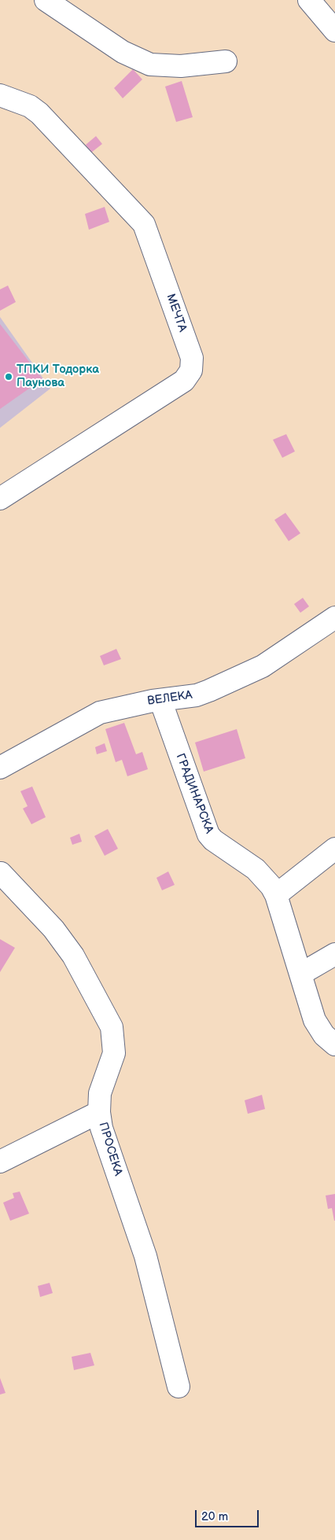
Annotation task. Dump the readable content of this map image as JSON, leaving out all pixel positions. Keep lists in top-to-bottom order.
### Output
{
  "streets": {
    "street": [
      "МЕЧТА",
      "ВЕЛЕКА",
      "ГРАДИНАРСКА",
      "ПРОСЕКА"
    ]
  },
  "crossings": [
    ["ВЕЛЕКА", "ГРАДИНАРСКА"]
  ],
  "places": ["ТПКИ Тодорка Паунова"],
  "scale_bar": "20 m"
}
